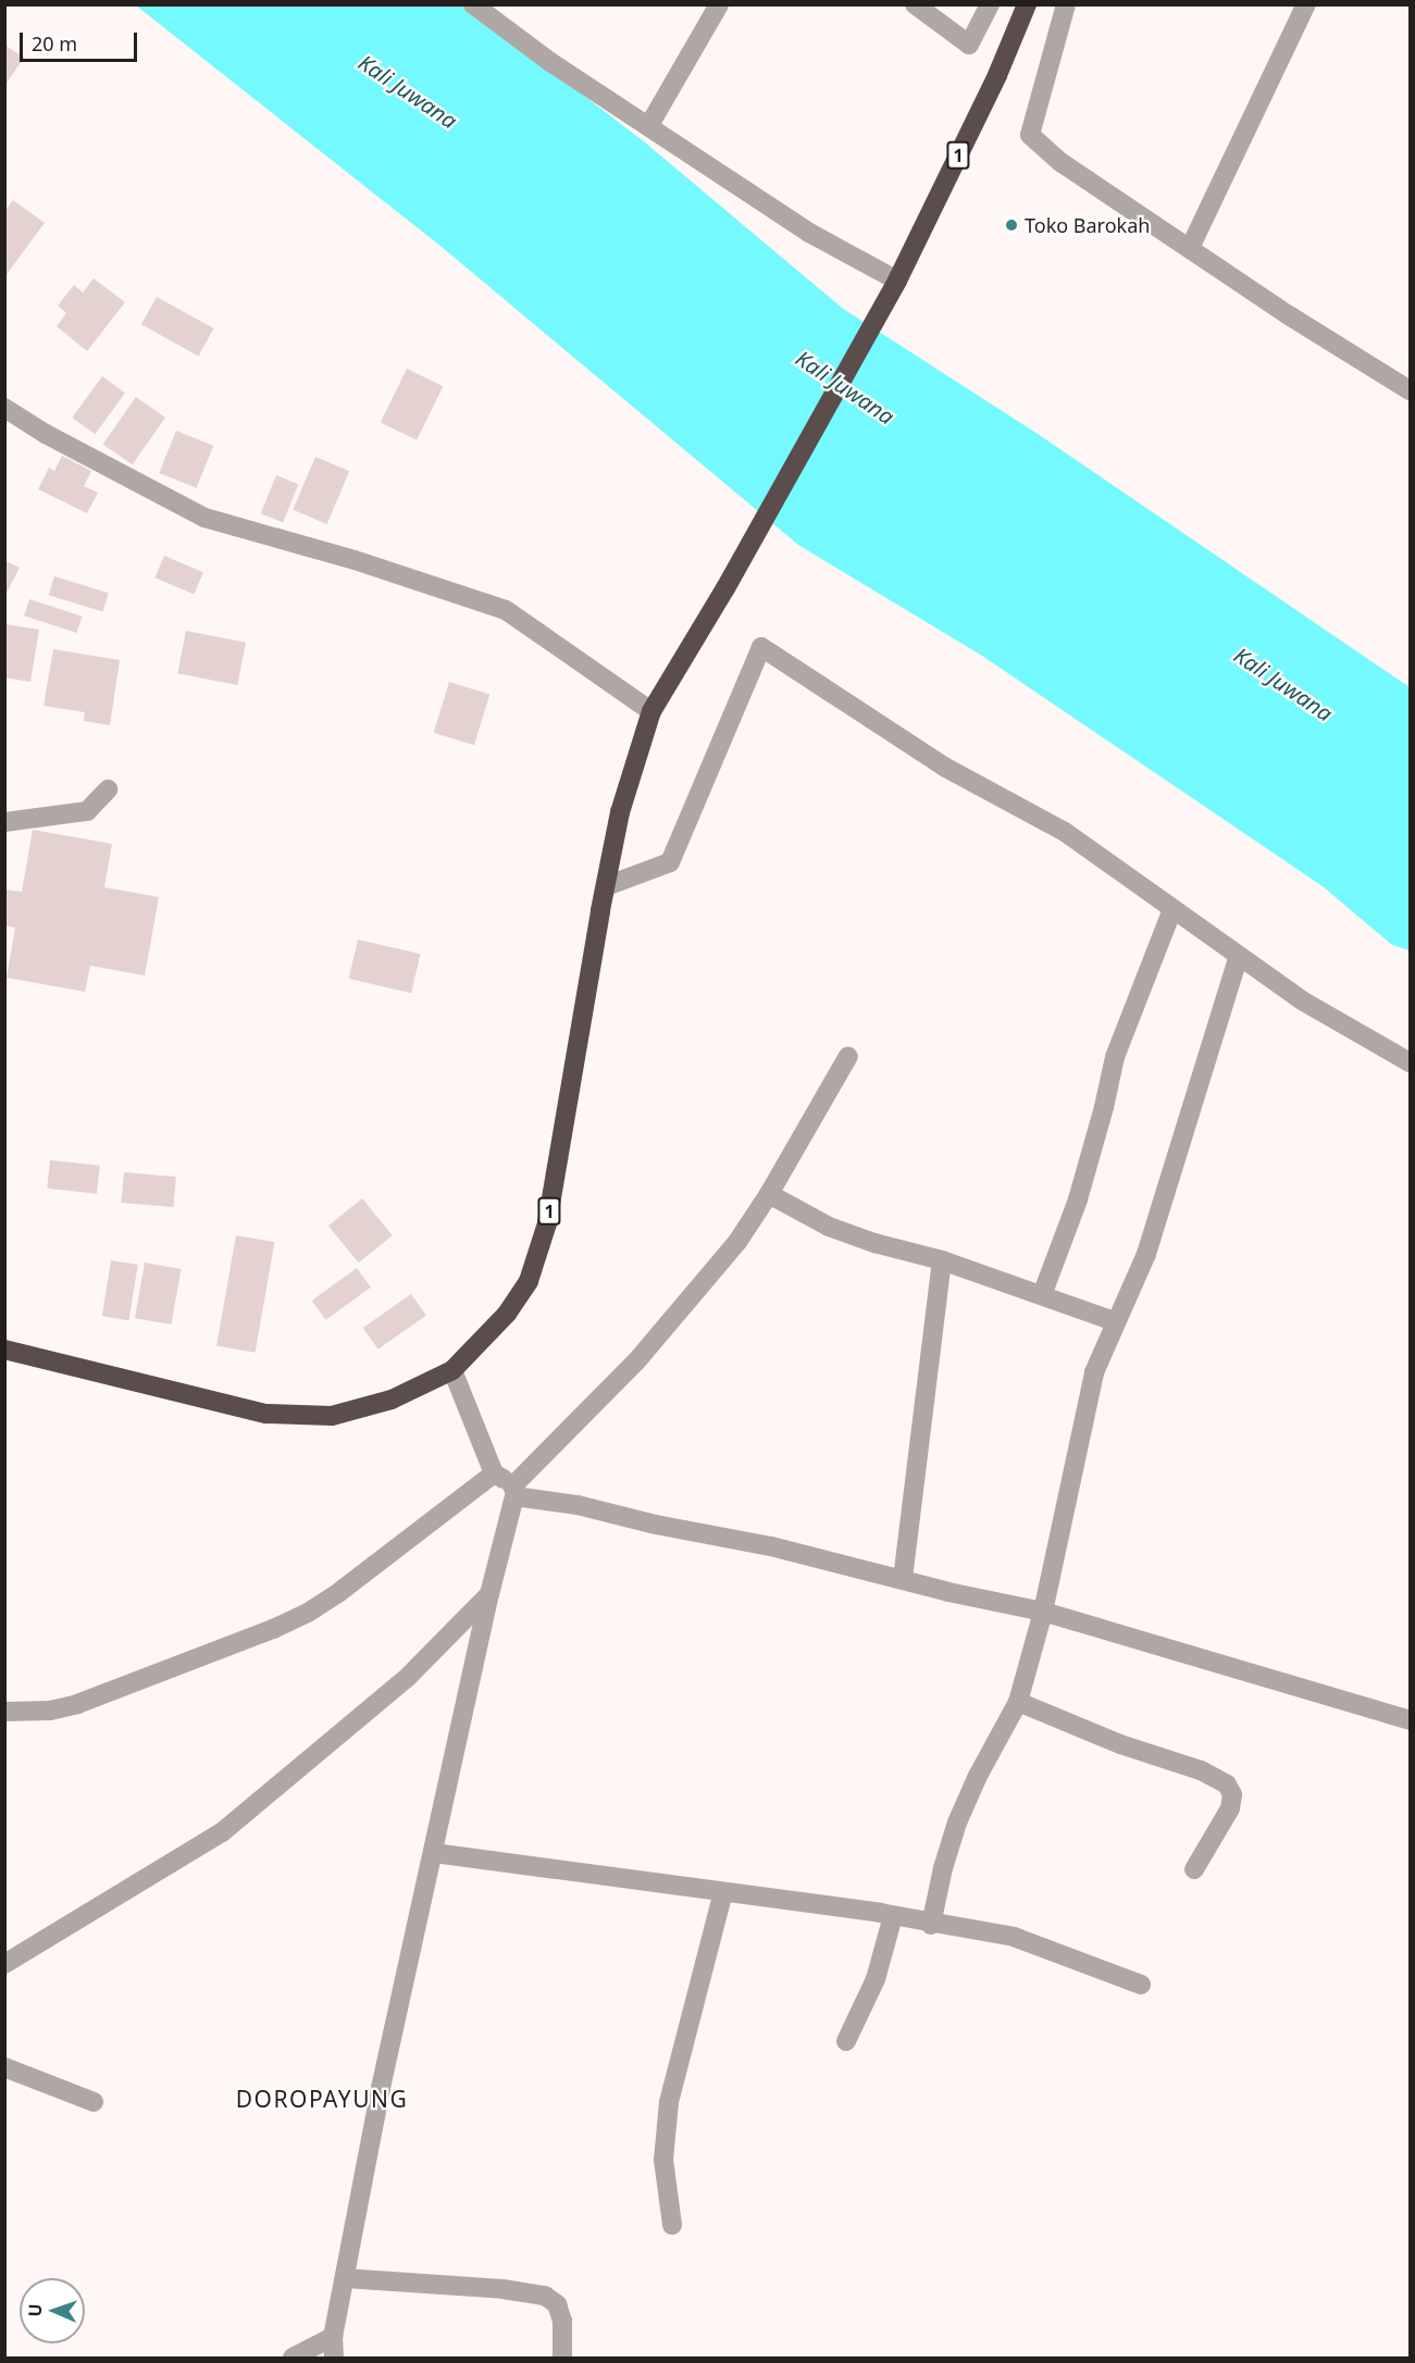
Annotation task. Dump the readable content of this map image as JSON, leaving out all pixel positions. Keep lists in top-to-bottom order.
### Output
{
  "streets": {
    "highway": ["1"]
  },
  "districts": ["DOROPAYUNG"],
  "water": ["Kali Juwana"],
  "places": ["Toko Barokah"],
  "scale_bar": "20 m",
  "north": "left"
}
